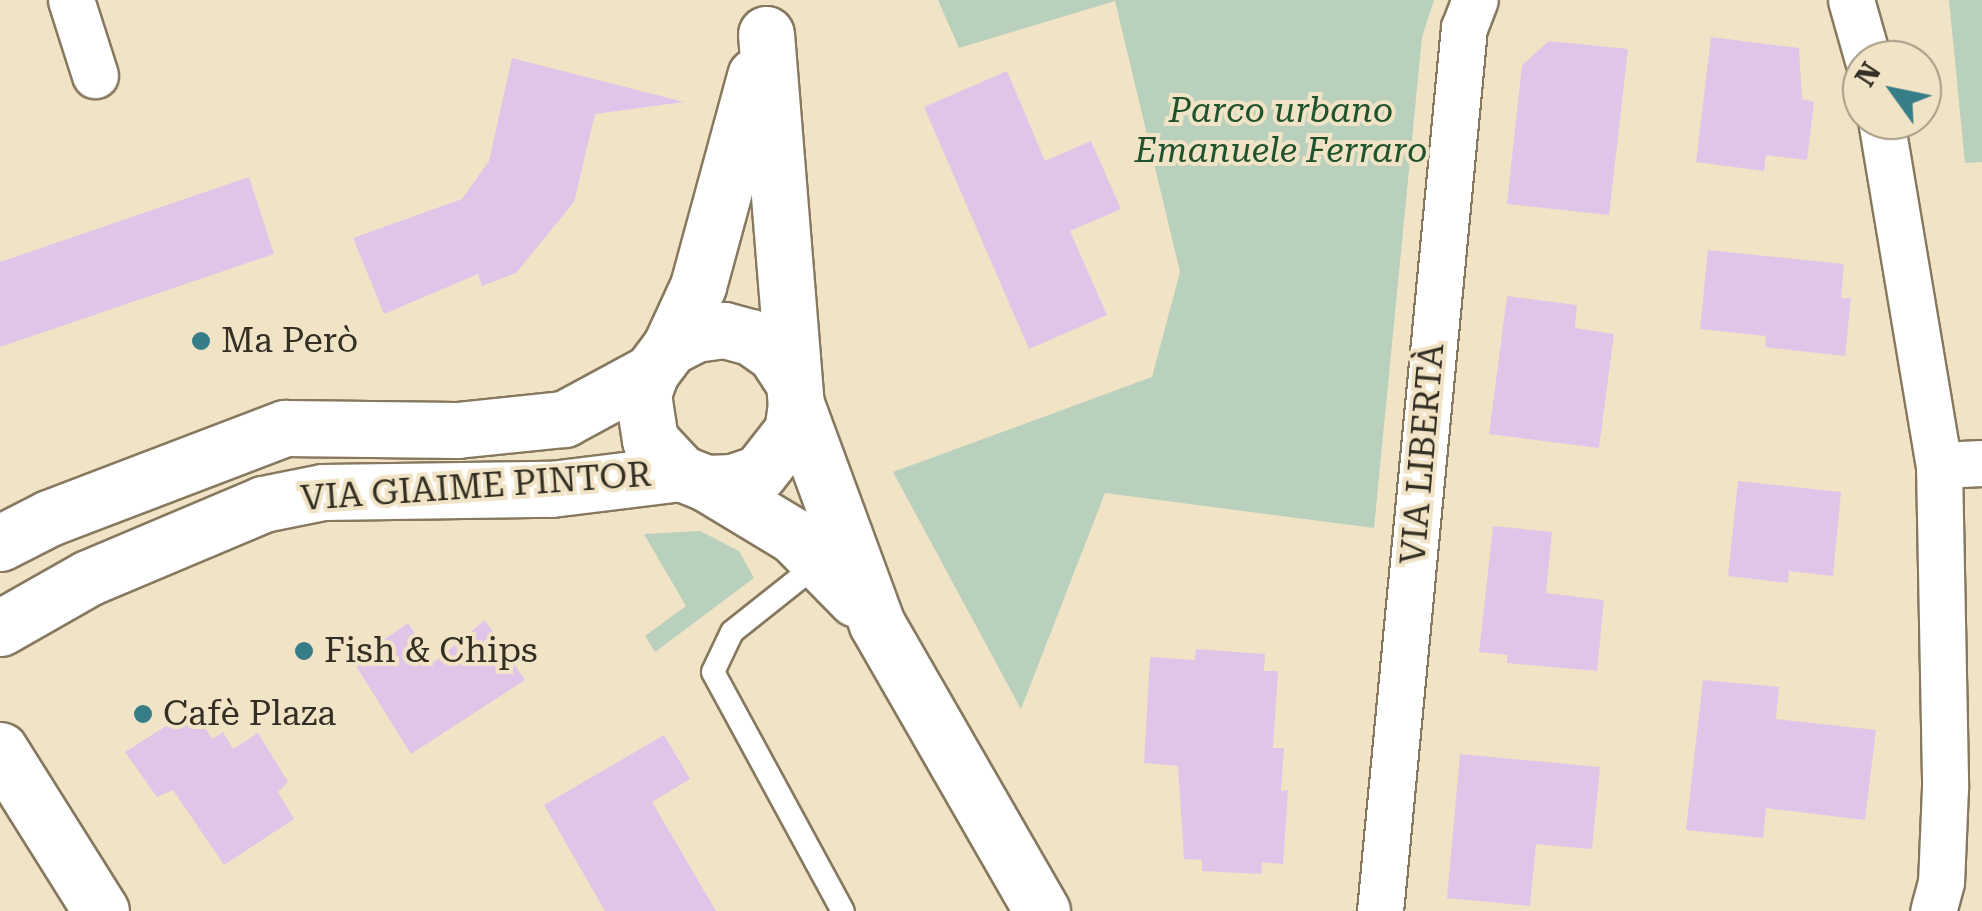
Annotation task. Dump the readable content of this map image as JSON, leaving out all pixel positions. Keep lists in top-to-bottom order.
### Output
{
  "streets": {
    "main road": ["VIA GIAIME PINTOR"],
    "street": ["VIA LIBERTÀ"]
  },
  "parks": ["Parco urbano Emanuele Ferraro"],
  "places": ["Ma Però", "Fish & Chips", "Cafè Plaza"],
  "north": "top left"
}
